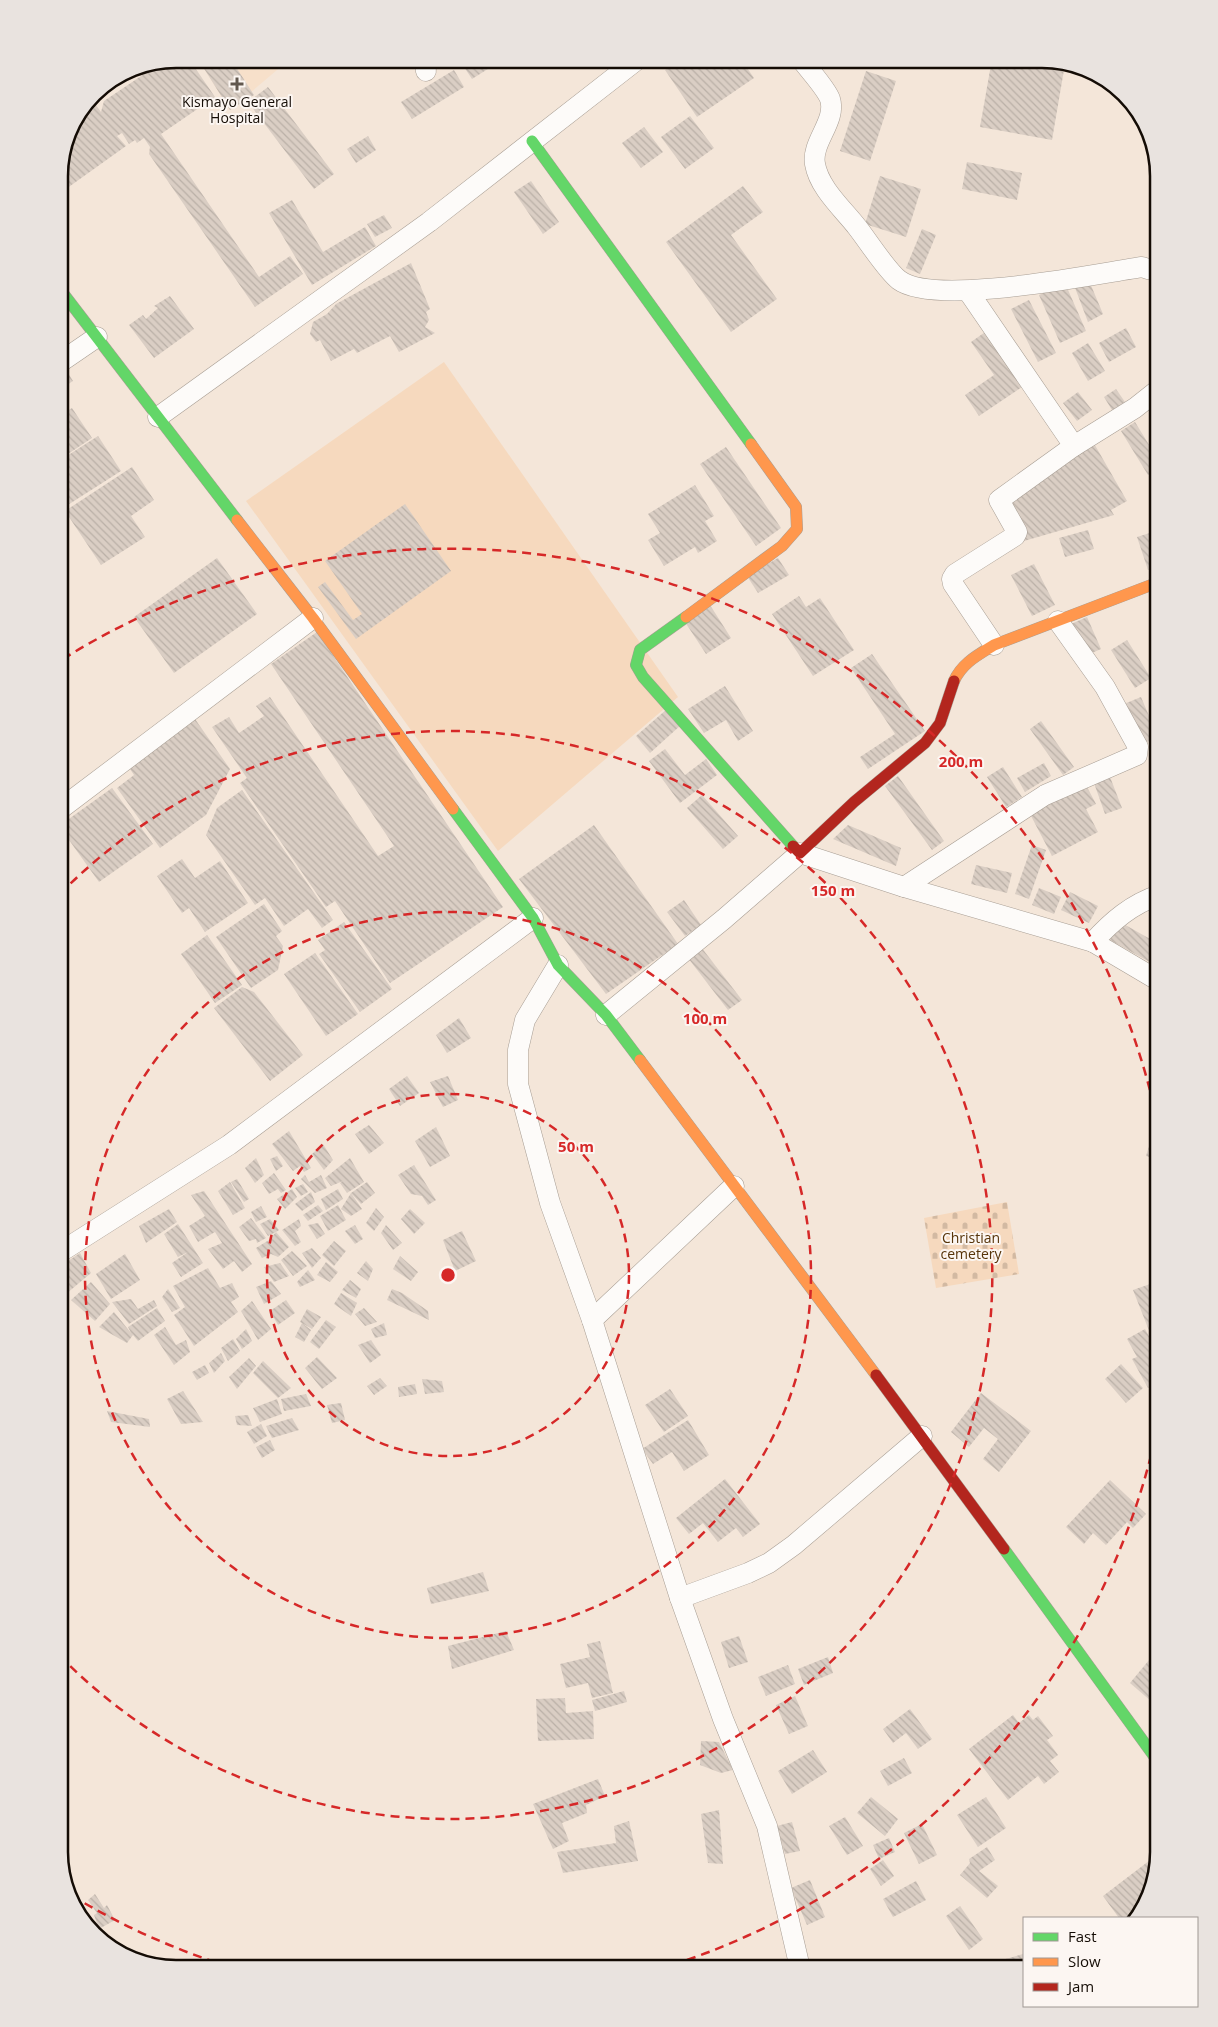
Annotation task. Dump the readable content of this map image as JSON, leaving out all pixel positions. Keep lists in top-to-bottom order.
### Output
{
  "parks": ["Christian cemetery"],
  "places": {
    "health": ["Kismayo General Hospital"]
  },
  "legend": ["Fast", "Slow", "Jam"],
  "rings": [
    "200 m",
    "150 m",
    "100 m",
    "50 m"
  ]
}
